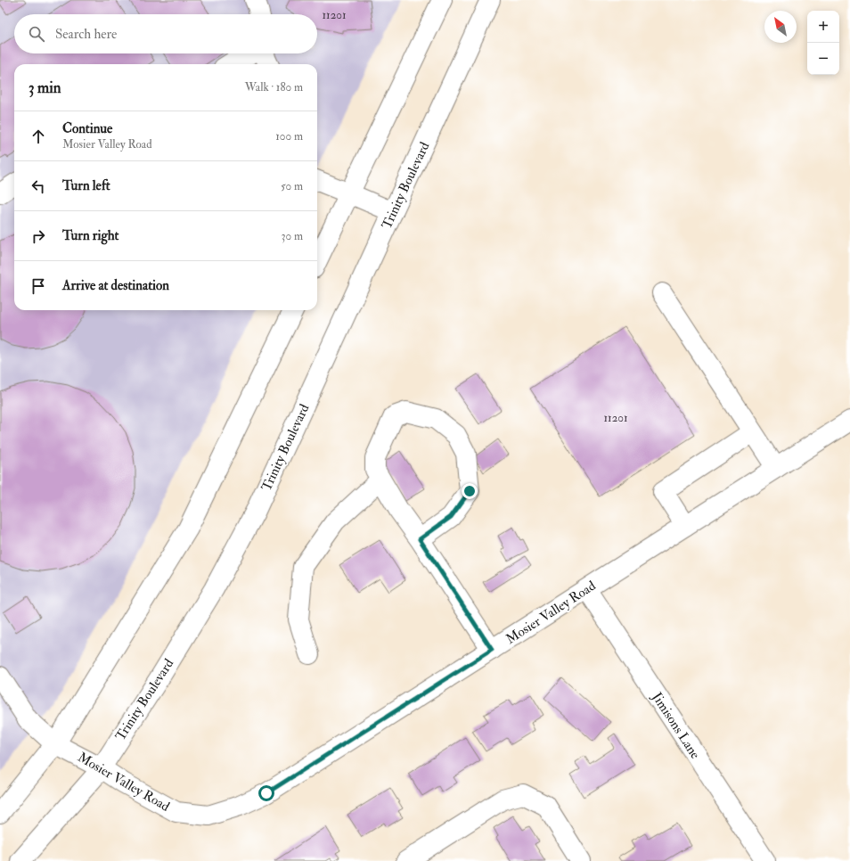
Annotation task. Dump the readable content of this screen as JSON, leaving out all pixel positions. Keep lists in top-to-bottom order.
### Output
{
  "streets": {
    "main road": ["Trinity Boulevard", "Mosier Valley Road", "Jimisons Lane"]
  },
  "crossings": [
    ["Trinity Boulevard", "Mosier Valley Road"],
    ["Mosier Valley Road", "Jimisons Lane"]
  ],
  "house_numbers": ["11201", "11201"],
  "north": "top left",
  "page": {
    "map_buttons": ["+", "−"],
    "search": "Search here",
    "heading": ["3 min", "Walk · 180 m"],
    "list": [
      ["Continue", "Mosier Valley Road", "100 m"],
      ["Turn left", "50 m"],
      ["Turn right", "30 m"],
      "Arrive at destination"
    ]
  }
}
